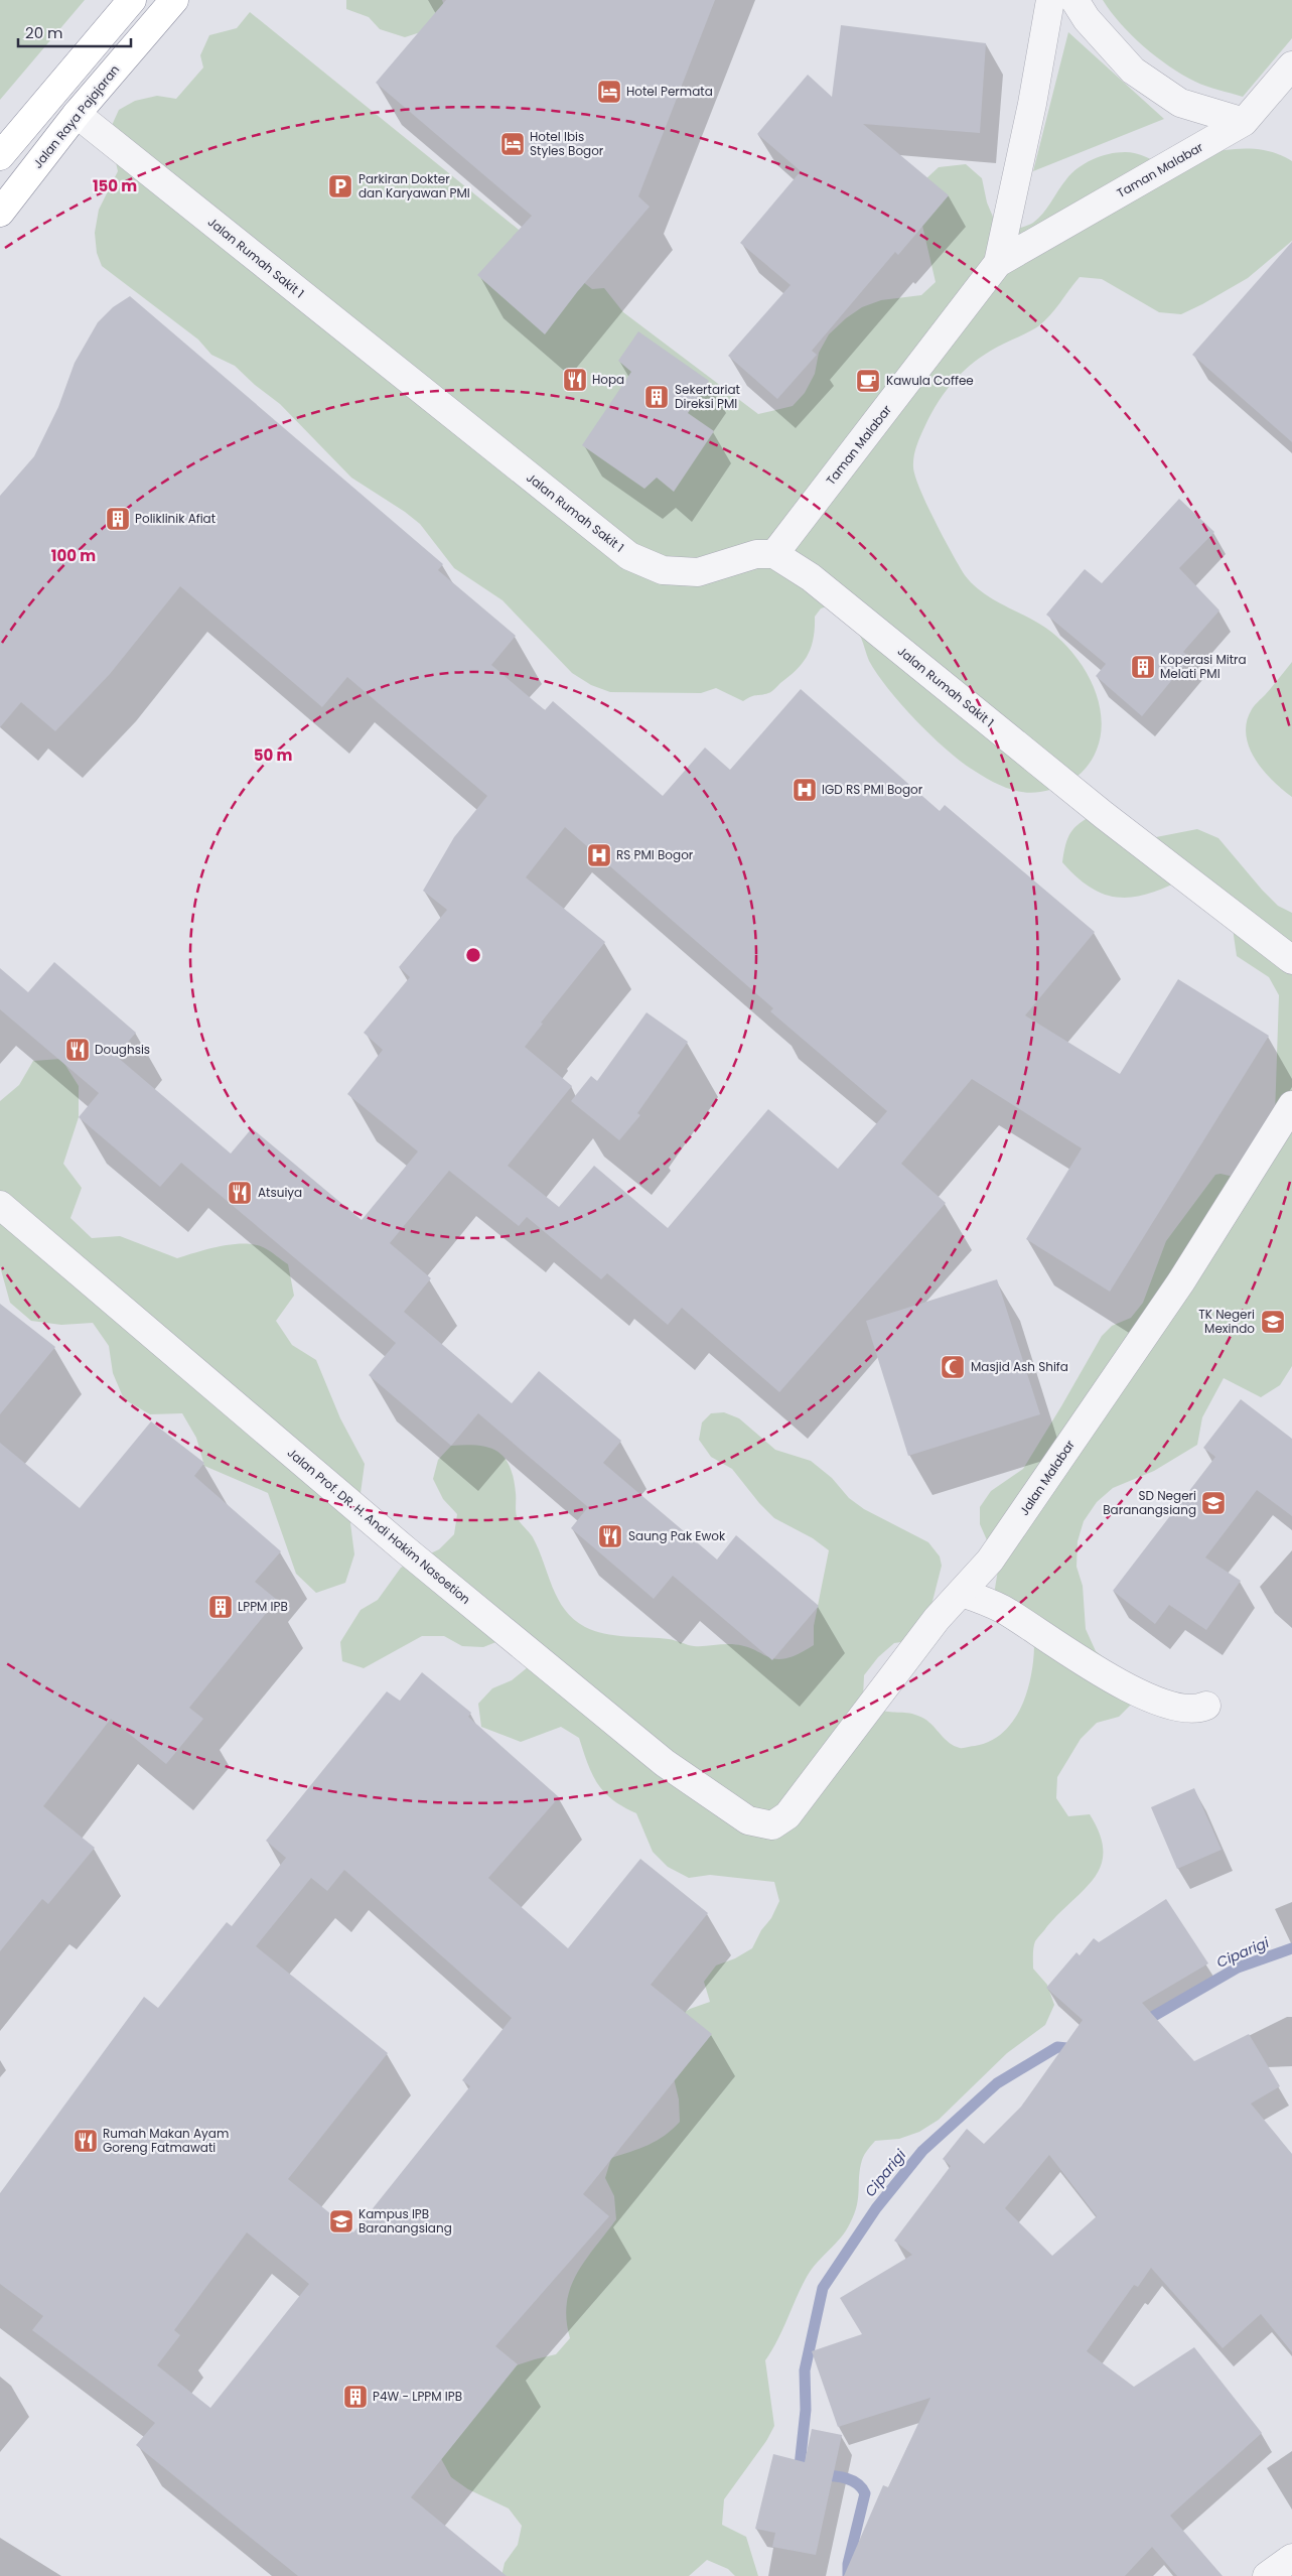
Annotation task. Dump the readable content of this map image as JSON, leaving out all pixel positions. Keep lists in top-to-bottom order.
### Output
{
  "streets": {
    "highway": ["Jalan Raya Pajajaran"],
    "street": [
      "Taman Malabar",
      "Jalan Rumah Sakit 1",
      "Jalan Malabar",
      "Jalan Prof. DR. H. Andi Hakim Nasoetion"
    ]
  },
  "crossings": [
    ["Jalan Raya Pajajaran", "Jalan Rumah Sakit 1"],
    ["Taman Malabar", "Jalan Rumah Sakit 1"],
    ["Jalan Malabar", "Jalan Prof. DR. H. Andi Hakim Nasoetion"]
  ],
  "water": ["Ciparigi"],
  "places": {
    "hotel": ["Hotel Permata", "Hotel Ibis Styles Bogor"],
    "parking": ["Parkiran Dokter dan Karyawan PMI"],
    "restaurant": [
      "Hopa",
      "Doughsis",
      "Atsuiya",
      "Saung Pak Ewok",
      "Rumah Makan Ayam Goreng Fatmawati"
    ],
    "cafe": ["Kawula Coffee"],
    "building": [
      "Sekertariat Direksi PMI",
      "Poliklinik Afiat",
      "Koperasi Mitra Melati PMI",
      "LPPM IPB",
      "P4W - LPPM IPB"
    ],
    "hospital": ["IGD RS PMI Bogor", "RS PMI Bogor"],
    "school or university": ["TK Negeri Mexindo", "SD Negeri Baranangsiang", "Kampus IPB Baranangsiang"],
    "mosque": ["Masjid Ash Shifa"]
  },
  "scale_bar": "20 m",
  "rings": ["150 m", "100 m", "50 m"]
}
